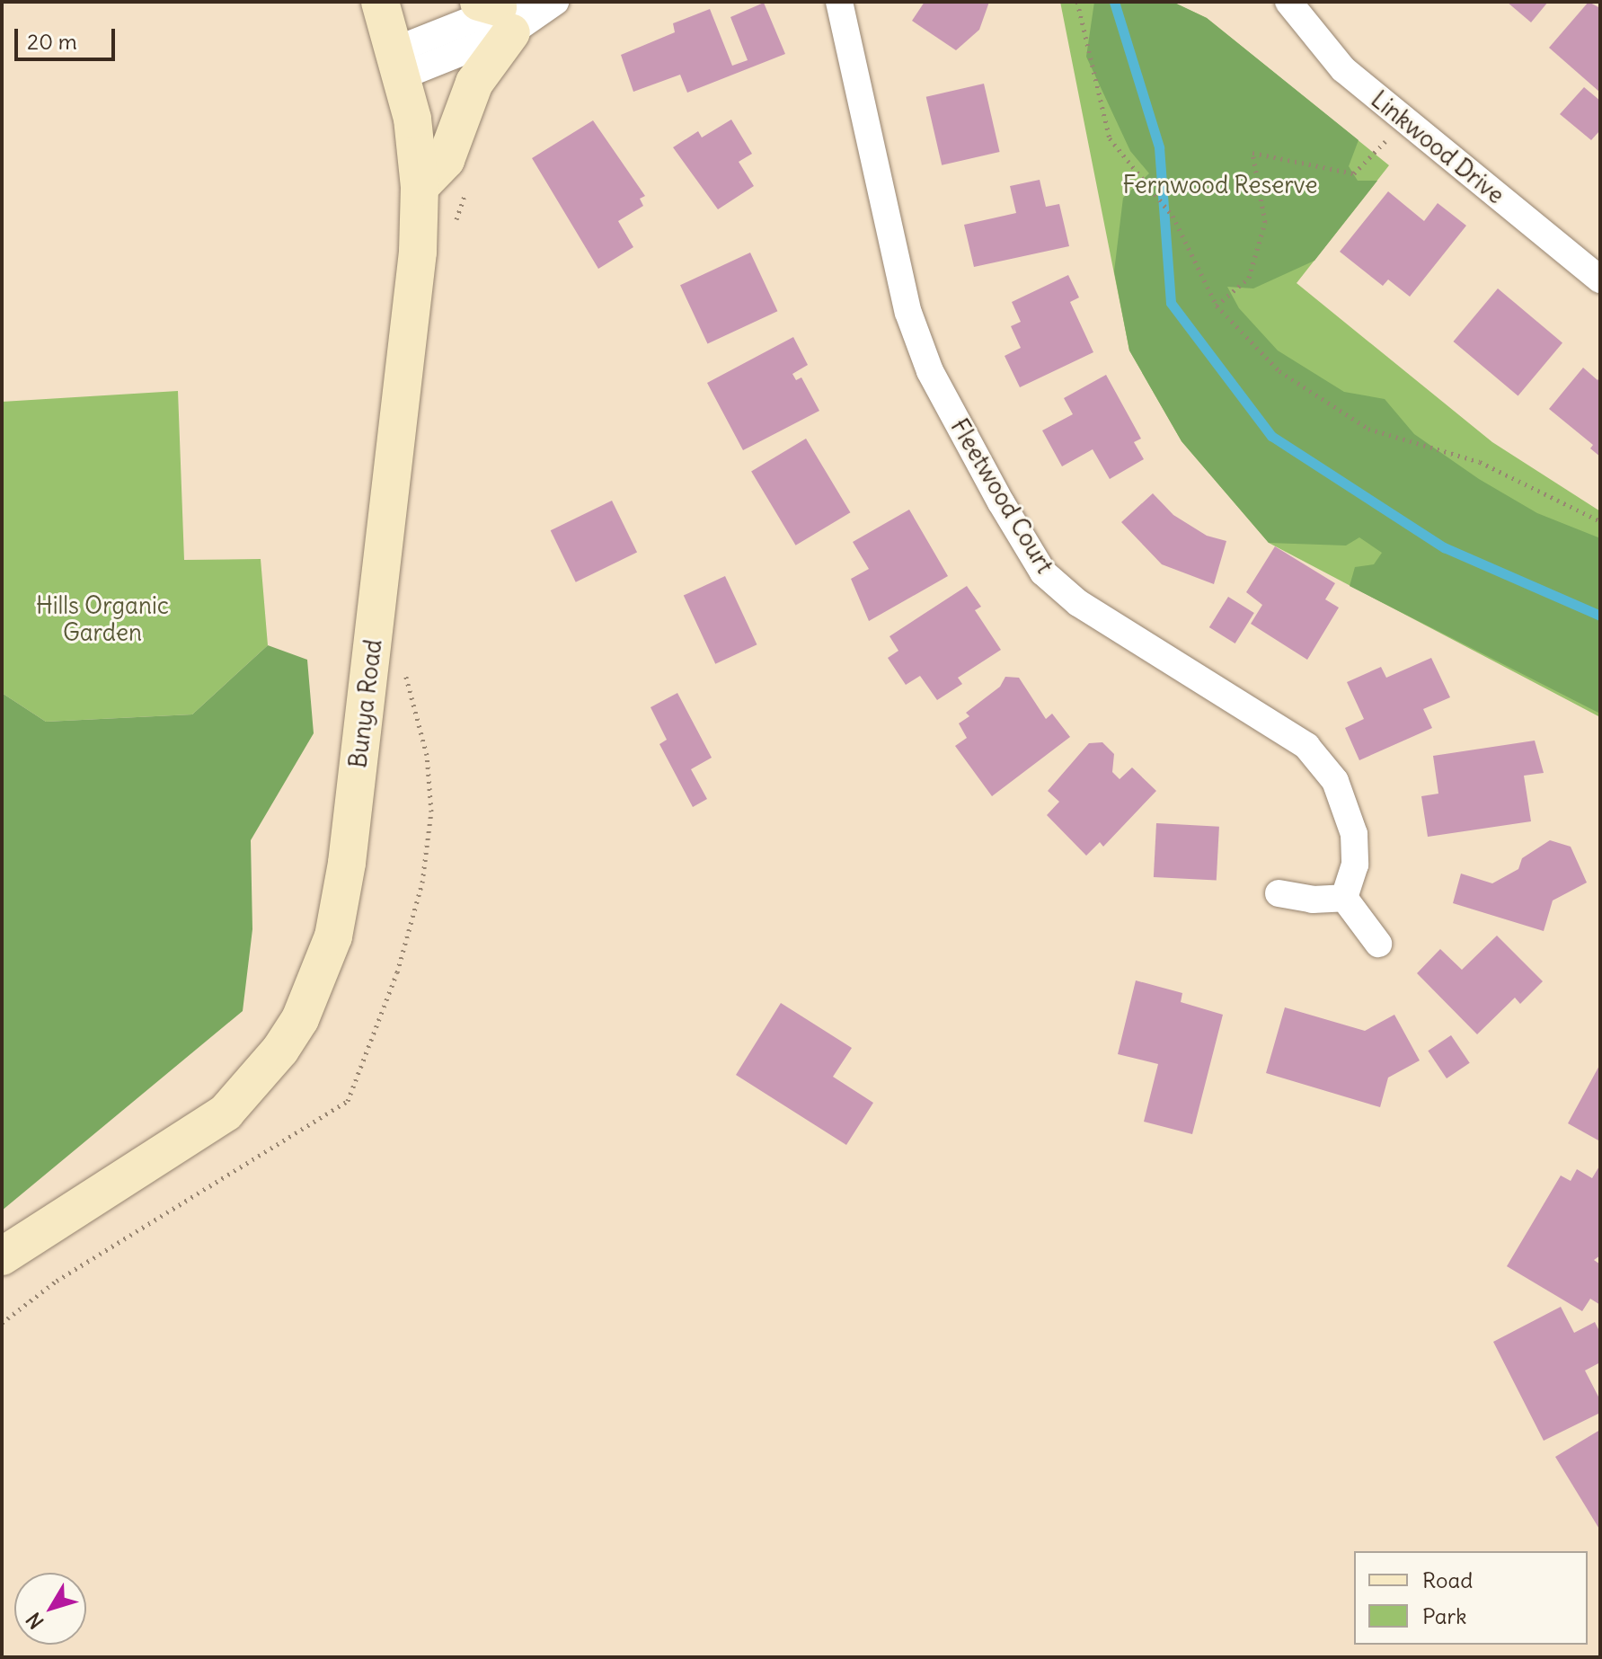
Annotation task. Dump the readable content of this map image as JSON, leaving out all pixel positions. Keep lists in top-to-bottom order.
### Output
{
  "streets": {
    "main road": ["Bunya Road"],
    "street": ["Linkwood Drive", "Fleetwood Court"]
  },
  "parks": ["Fernwood Reserve", "Hills Organic Garden"],
  "legend": ["Road", "Park"],
  "scale_bar": "20 m",
  "north": "bottom left"
}
